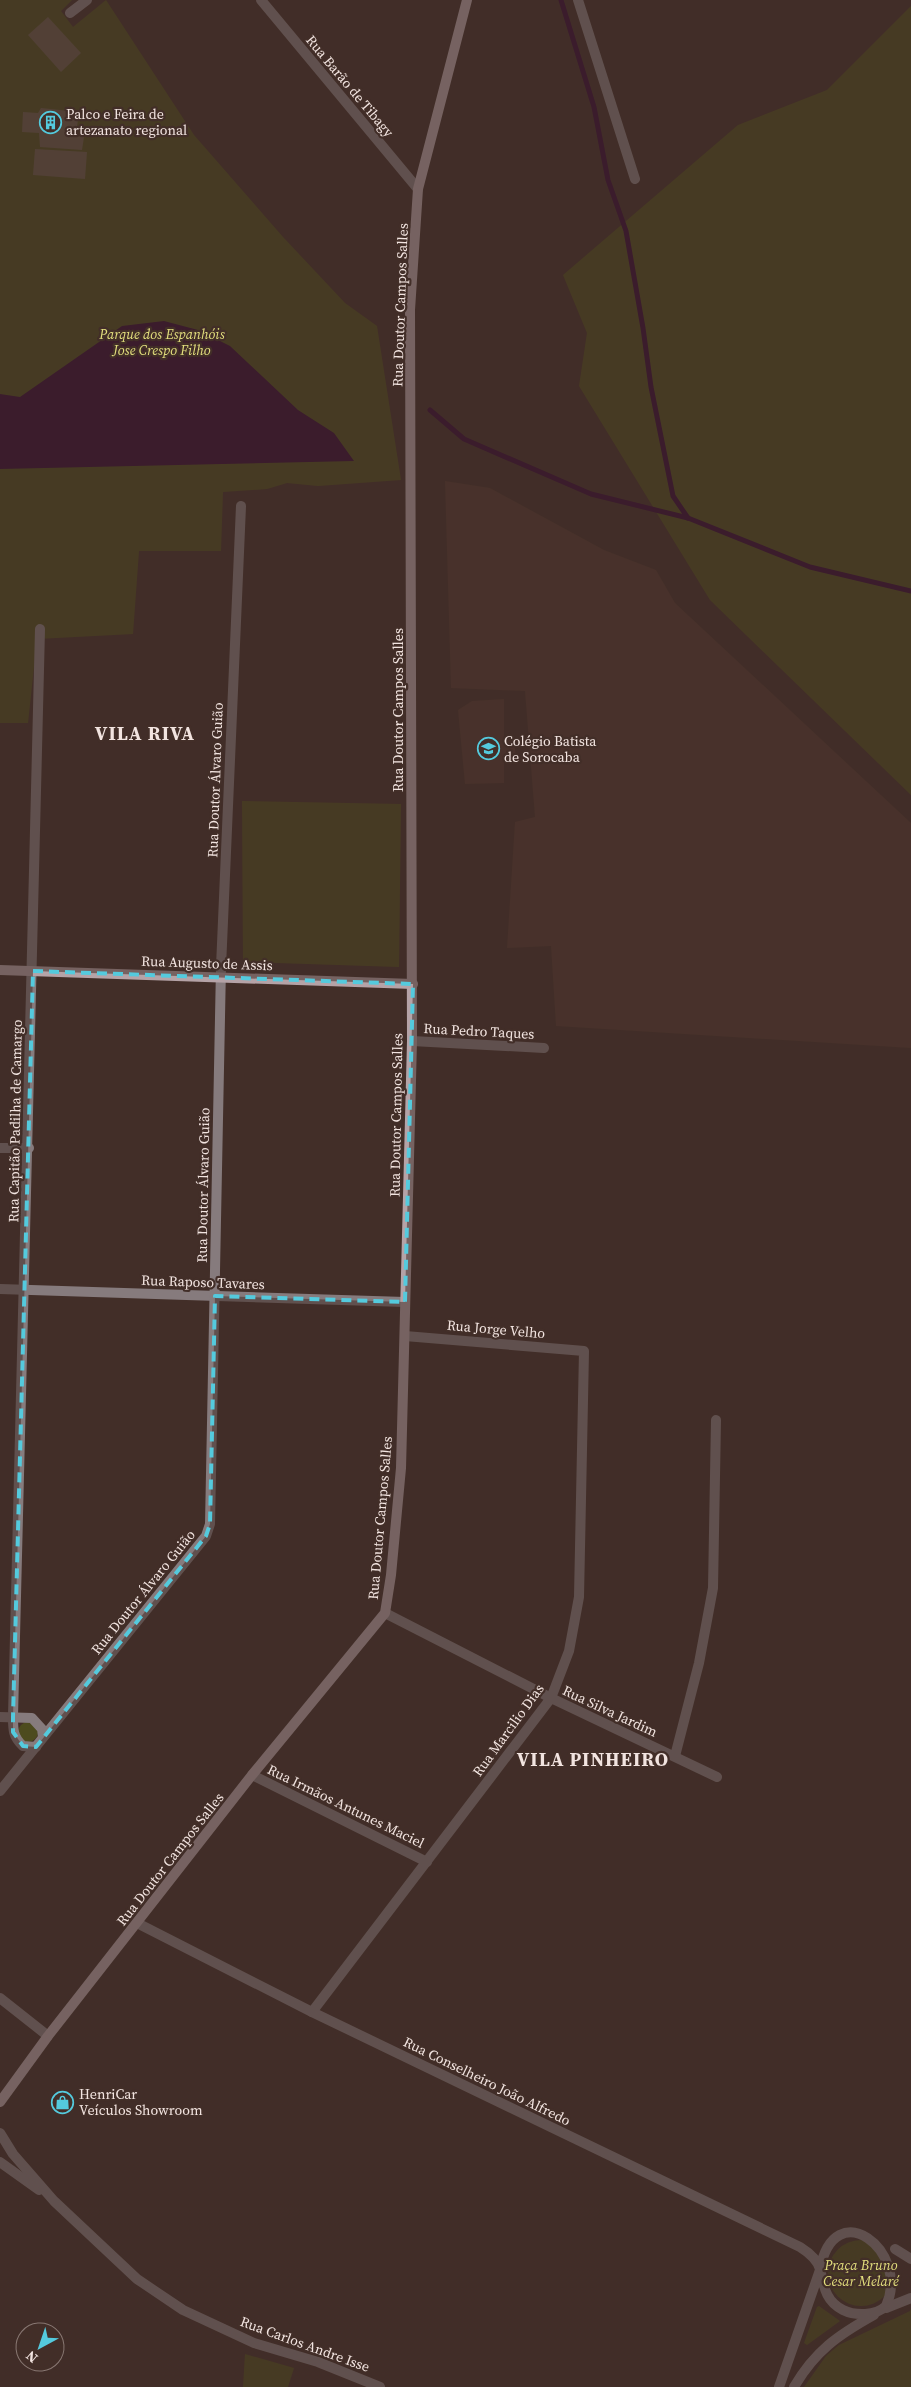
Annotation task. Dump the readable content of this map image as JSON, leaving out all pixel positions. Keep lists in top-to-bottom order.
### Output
{
  "streets": {
    "main road": ["Rua Doutor Campos Salles", "Rua Augusto de Assis"],
    "street": [
      "Rua Barão de Tibagy",
      "Rua Doutor Álvaro Guião",
      "Rua Pedro Taques",
      "Rua Capitão Padilha de Camargo",
      "Rua Raposo Tavares",
      "Rua Jorge Velho",
      "Rua Silva Jardim",
      "Rua Marcilio Dias",
      "Rua Irmãos Antunes Maciel",
      "Rua Conselheiro João Alfredo",
      "Rua Carlos Andre Isse"
    ]
  },
  "crossings": [
    ["Rua Barão de Tibagy", "Rua Doutor Campos Salles"],
    ["Rua Doutor Campos Salles", "Rua Augusto de Assis"],
    ["Rua Doutor Campos Salles", "Rua Pedro Taques"],
    ["Rua Doutor Campos Salles", "Rua Raposo Tavares"],
    ["Rua Doutor Campos Salles", "Rua Jorge Velho"],
    ["Rua Doutor Campos Salles", "Rua Silva Jardim"],
    ["Rua Doutor Campos Salles", "Rua Irmãos Antunes Maciel"],
    ["Rua Doutor Campos Salles", "Rua Conselheiro João Alfredo"],
    ["Rua Doutor Álvaro Guião", "Rua Augusto de Assis"],
    ["Rua Doutor Álvaro Guião", "Rua Capitão Padilha de Camargo"],
    ["Rua Doutor Álvaro Guião", "Rua Raposo Tavares"],
    ["Rua Augusto de Assis", "Rua Capitão Padilha de Camargo"],
    ["Rua Capitão Padilha de Camargo", "Rua Raposo Tavares"],
    ["Rua Jorge Velho", "Rua Marcilio Dias"],
    ["Rua Silva Jardim", "Rua Marcilio Dias"],
    ["Rua Marcilio Dias", "Rua Irmãos Antunes Maciel"],
    ["Rua Marcilio Dias", "Rua Conselheiro João Alfredo"]
  ],
  "districts": ["VILA RIVA", "VILA PINHEIRO"],
  "parks": ["Parque dos Espanhóis Jose Crespo Filho", "Praça Bruno Cesar Melaré"],
  "places": {
    "building": ["Palco e Feira de artezanato regional"],
    "school or university": ["Colégio Batista de Sorocaba"],
    "shop": ["HenriCar Veículos Showroom"]
  },
  "north": "bottom left"
}
